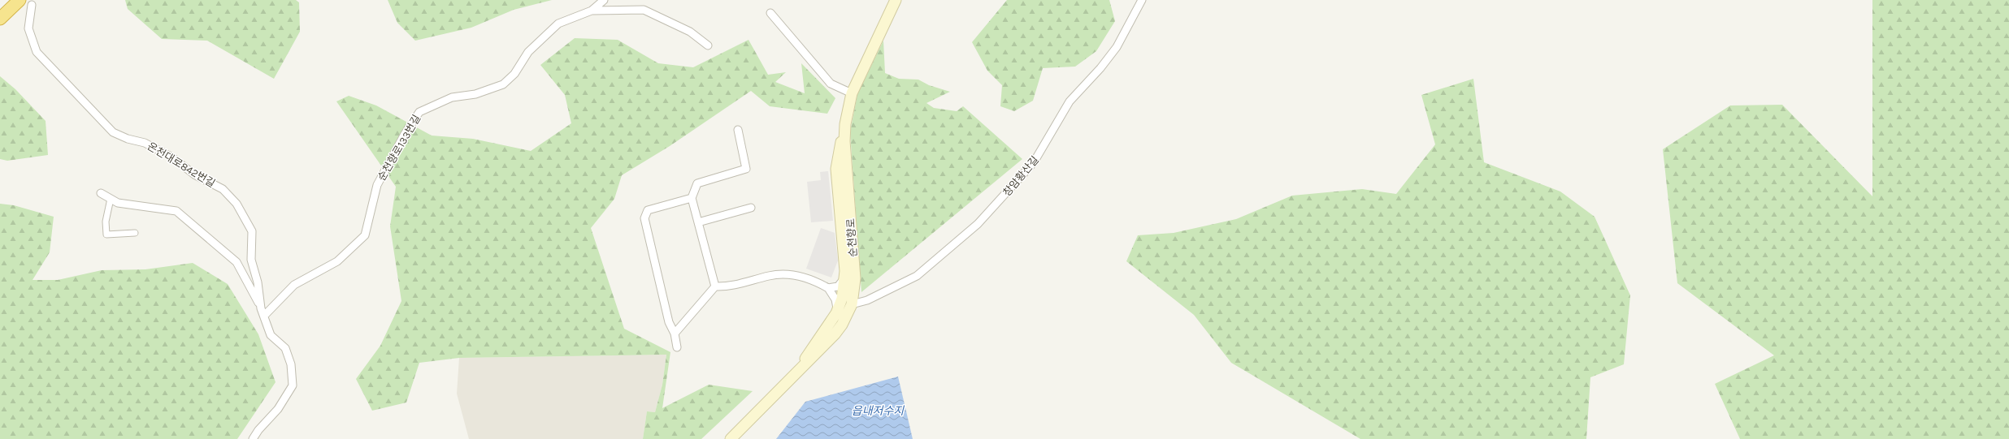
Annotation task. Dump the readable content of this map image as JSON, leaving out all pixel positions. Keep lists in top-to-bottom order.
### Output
{
  "streets": {
    "main road": ["순천향로"],
    "street": ["순천향로133번길", "온천대로842번길", "창암황산길"]
  },
  "crossings": [
    ["순천향로133번길", "온천대로842번길"],
    ["창암황산길", "순천향로"]
  ],
  "water": ["읍내저수지"]
}
